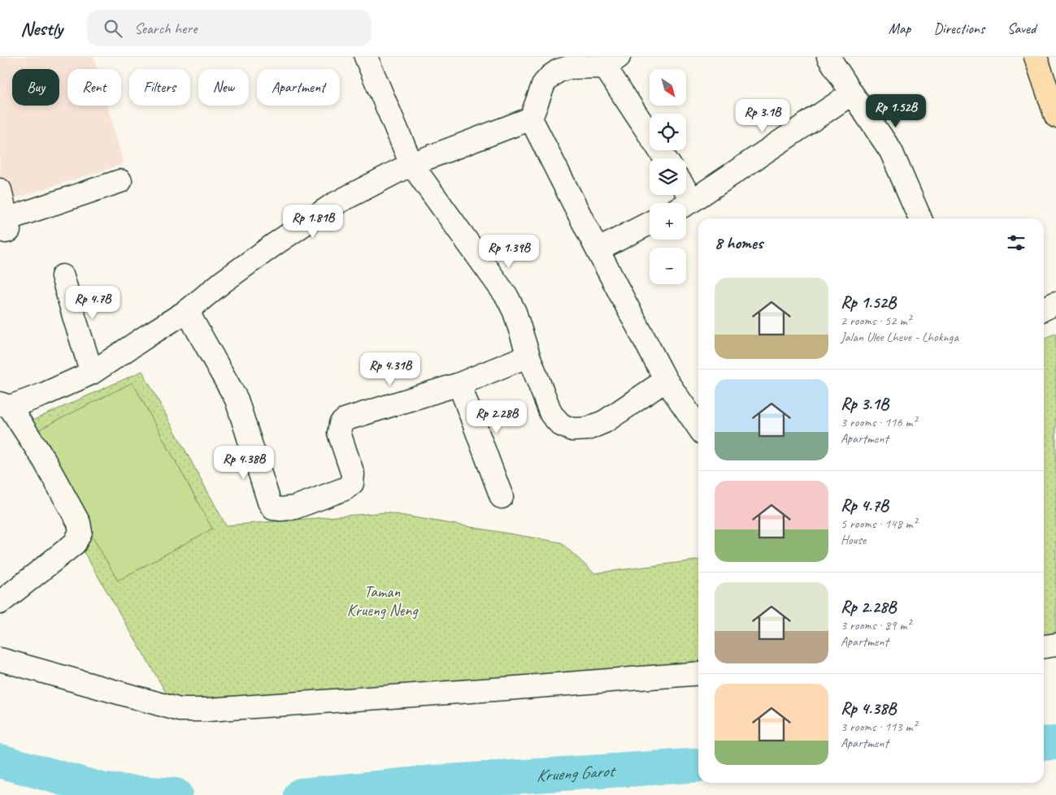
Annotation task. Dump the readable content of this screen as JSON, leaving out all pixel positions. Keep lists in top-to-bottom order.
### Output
{
  "water": ["Krueng Garot"],
  "parks": ["Taman Krueng Neng"],
  "north": "bottom right",
  "page": {
    "header": "Nestly",
    "search": "Search here",
    "nav": ["Map", "Directions", "Saved"],
    "map_buttons": ["+", "−"],
    "chip": [
      "Buy",
      "Rent",
      "Filters",
      "New",
      "Apartment"
    ],
    "price": [
      "Rp 1.52B",
      "Rp 3.1B",
      "Rp 1.81B",
      "Rp 1.39B",
      "Rp 4.7B",
      "Rp 4.31B",
      "Rp 2.28B",
      "Rp 4.38B"
    ],
    "heading": "8 homes",
    "list": [
      {
        "name": "Rp 1.52B",
        "note": "2 rooms · 52 m² · Jalan Ulee Lheue - Lhoknga"
      },
      {
        "name": "Rp 3.1B",
        "note": "3 rooms · 116 m² · Apartment"
      },
      {
        "name": "Rp 4.7B",
        "note": "5 rooms · 148 m² · House"
      },
      {
        "name": "Rp 2.28B",
        "note": "3 rooms · 89 m² · Apartment"
      },
      {
        "name": "Rp 4.38B",
        "note": "3 rooms · 113 m² · Apartment"
      }
    ]
  }
}
